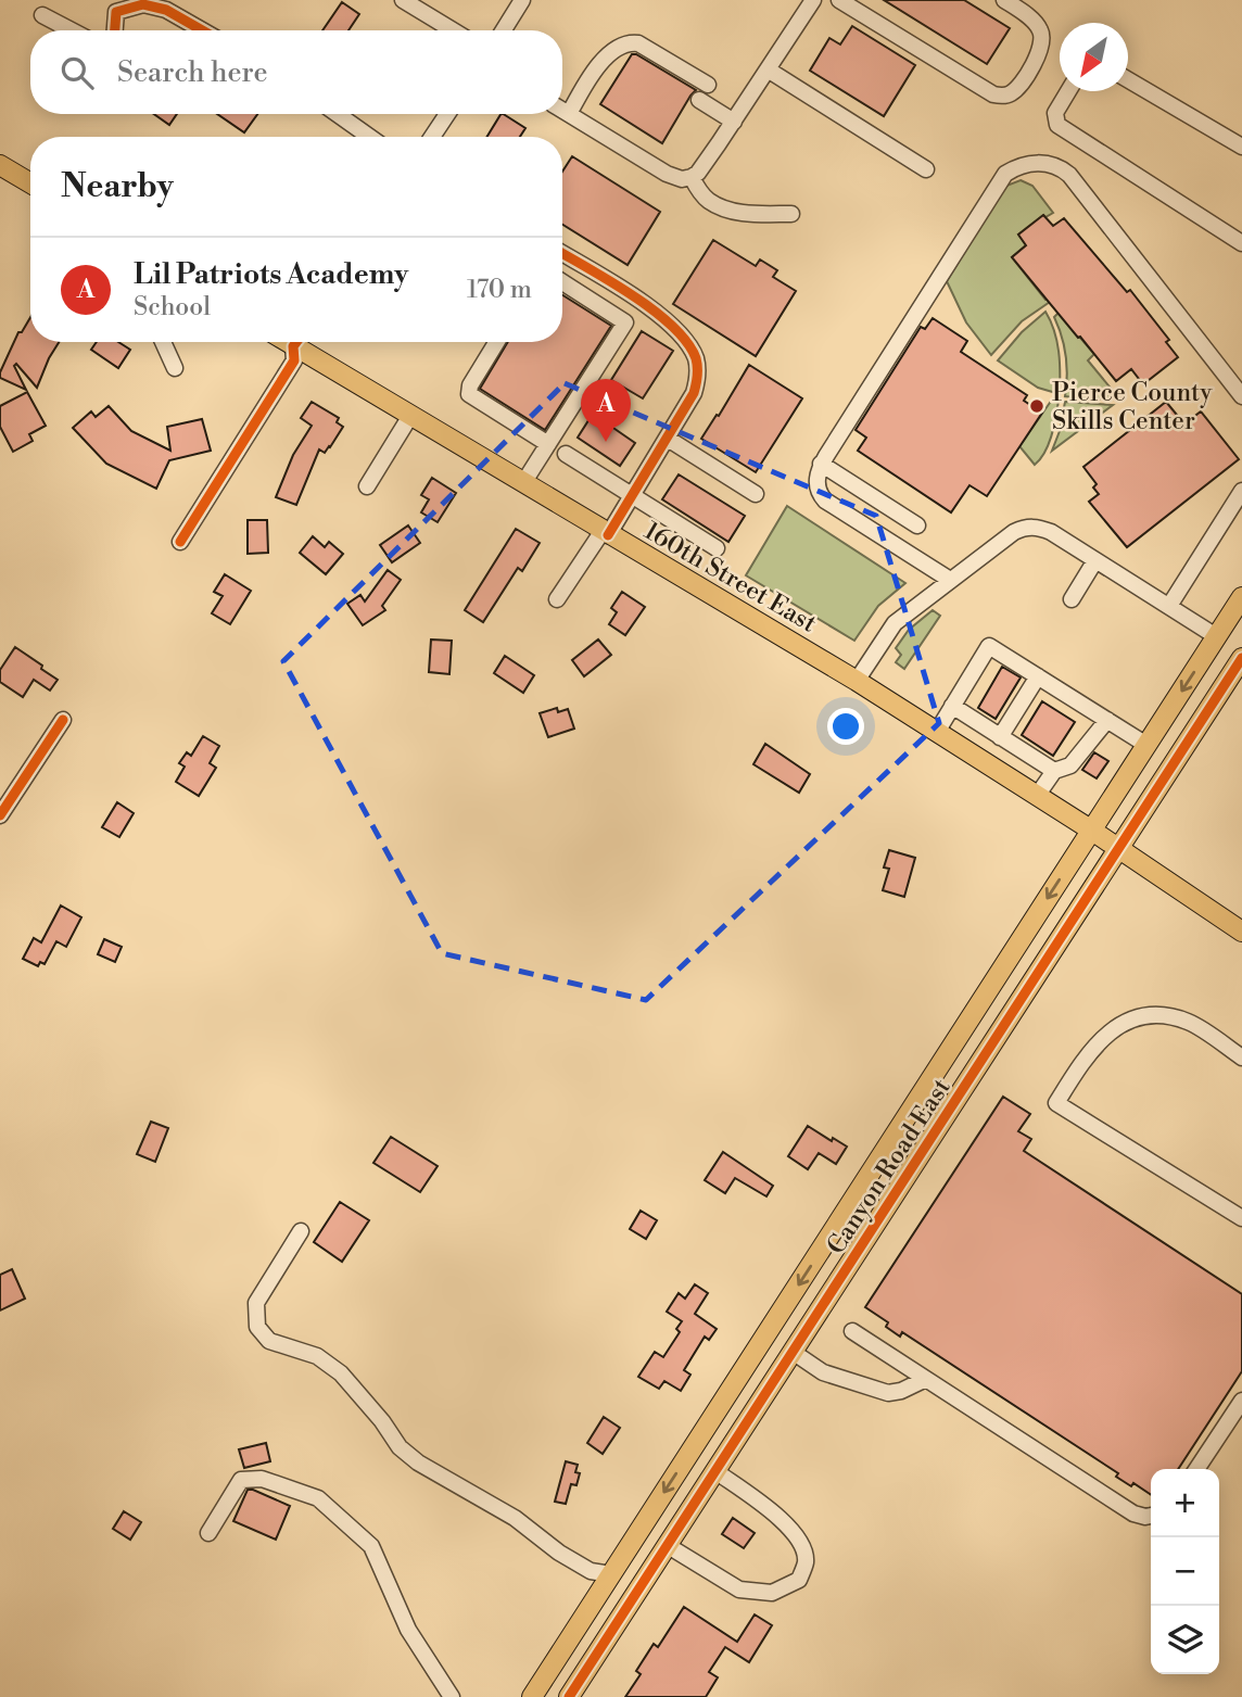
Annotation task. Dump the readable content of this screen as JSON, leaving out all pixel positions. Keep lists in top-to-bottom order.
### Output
{
  "streets": {
    "main road": ["160th Street East", "Canyon Road East"]
  },
  "crossings": [
    ["160th Street East", "Canyon Road East"]
  ],
  "places": ["Pierce County Skills Center"],
  "north": "bottom left",
  "page": {
    "search": "Search here",
    "heading": "Nearby",
    "list": [
      {
        "mark": "A",
        "name": "Lil Patriots Academy",
        "note": "School",
        "value": "170 m"
      }
    ],
    "pins": "A",
    "map_buttons": ["+", "−"]
  }
}
